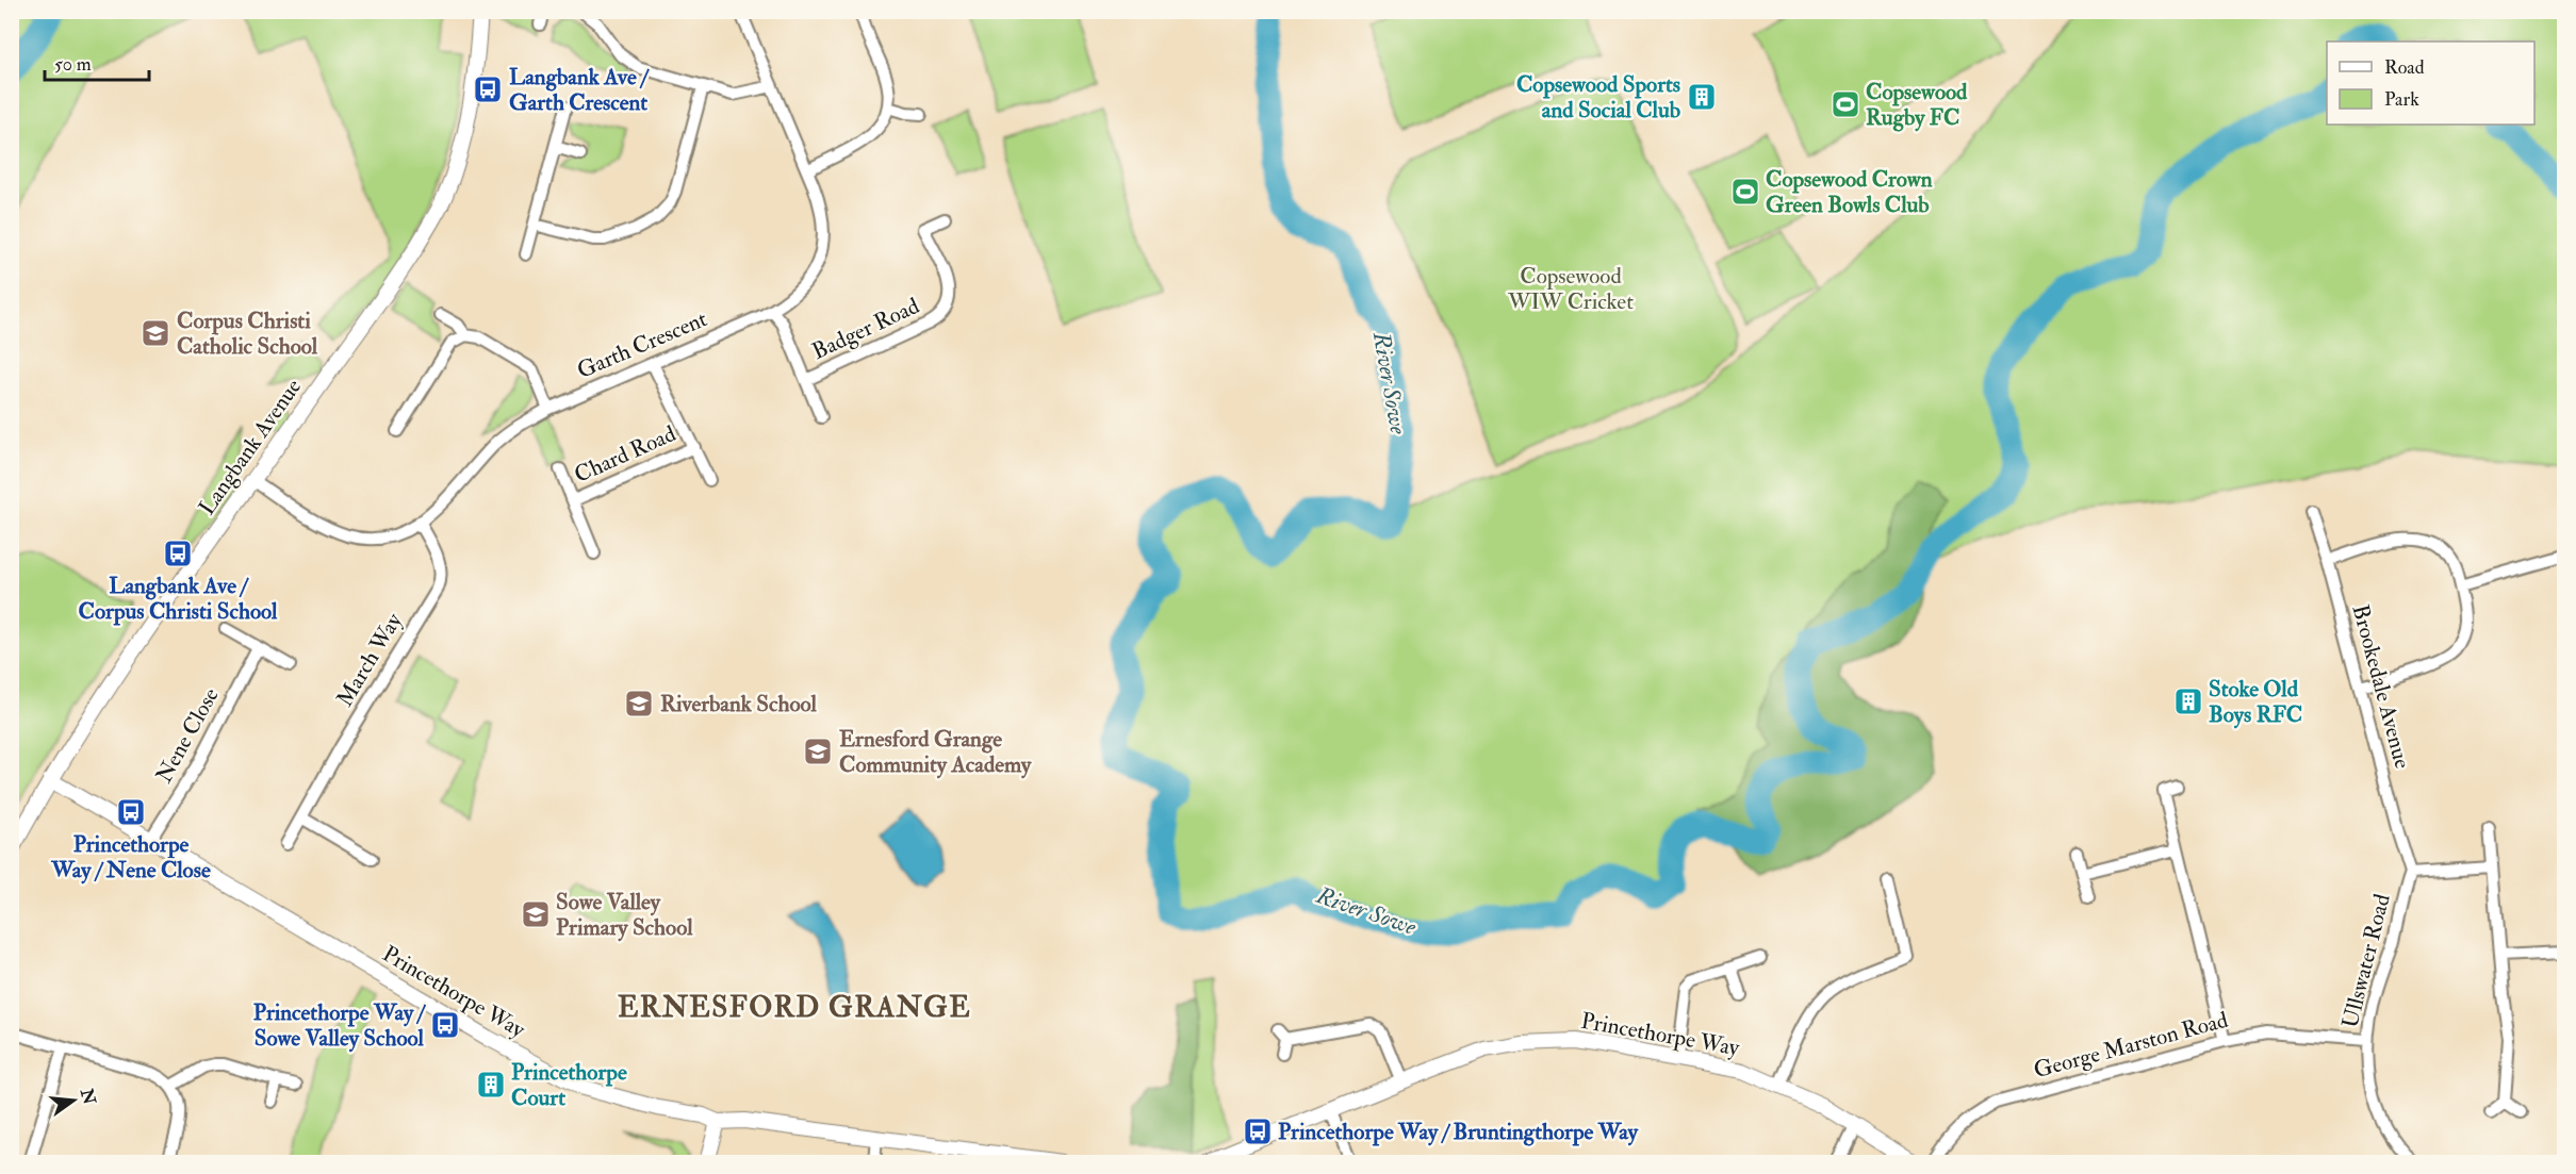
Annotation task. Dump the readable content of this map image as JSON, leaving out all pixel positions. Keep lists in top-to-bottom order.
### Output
{
  "streets": {
    "street": [
      "Badger Road",
      "Garth Crescent",
      "Langbank Avenue",
      "Chard Road",
      "March Way",
      "Brookedale Avenue",
      "Nene Close",
      "Ullswater Road",
      "Princethorpe Way",
      "George Marston Road"
    ]
  },
  "crossings": [
    ["Badger Road", "Garth Crescent"],
    ["Garth Crescent", "Langbank Avenue"],
    ["Garth Crescent", "Chard Road"],
    ["Garth Crescent", "March Way"],
    ["Langbank Avenue", "Princethorpe Way"],
    ["Brookedale Avenue", "Ullswater Road"],
    ["Nene Close", "Princethorpe Way"],
    ["Ullswater Road", "George Marston Road"]
  ],
  "districts": ["ERNESFORD GRANGE"],
  "water": ["River Sowe"],
  "parks": ["Copsewood WIW Cricket"],
  "places": {
    "bus stop": [
      "Langbank Ave / Garth Crescent",
      "Langbank Ave / Corpus Christi School",
      "Princethorpe Way / Nene Close",
      "Princethorpe Way / Sowe Valley School",
      "Princethorpe Way / Bruntingthorpe Way"
    ],
    "building": ["Copsewood Sports and Social Club", "Stoke Old Boys RFC", "Princethorpe Court"],
    "sports": ["Copsewood Rugby FC", "Copsewood Crown Green Bowls Club"],
    "school or university": [
      "Corpus Christi Catholic School",
      "Riverbank School",
      "Ernesford Grange Community Academy",
      "Sowe Valley Primary School"
    ]
  },
  "legend": ["Road", "Park"],
  "scale_bar": "50 m",
  "north": "right"
}
